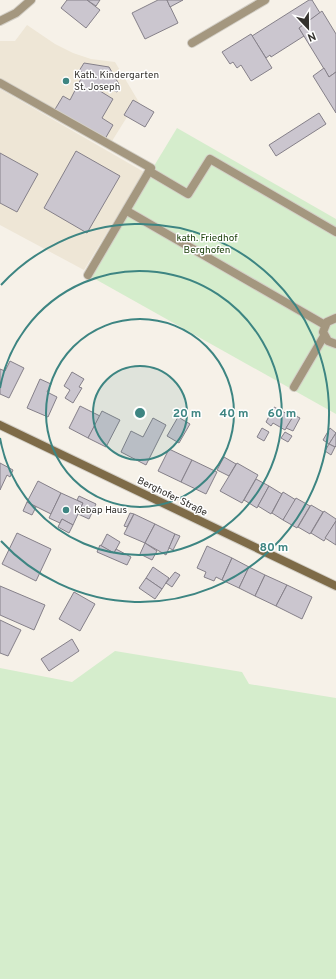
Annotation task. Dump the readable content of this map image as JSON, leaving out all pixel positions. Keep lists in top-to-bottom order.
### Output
{
  "streets": {
    "street": ["Berghofer Straße"]
  },
  "parks": ["kath. Friedhof Berghofen"],
  "places": ["Kath. Kindergarten St. Joseph", "Kebap Haus"],
  "north": "bottom",
  "rings": [
    "20 m",
    "40 m",
    "60 m",
    "80 m"
  ]
}
